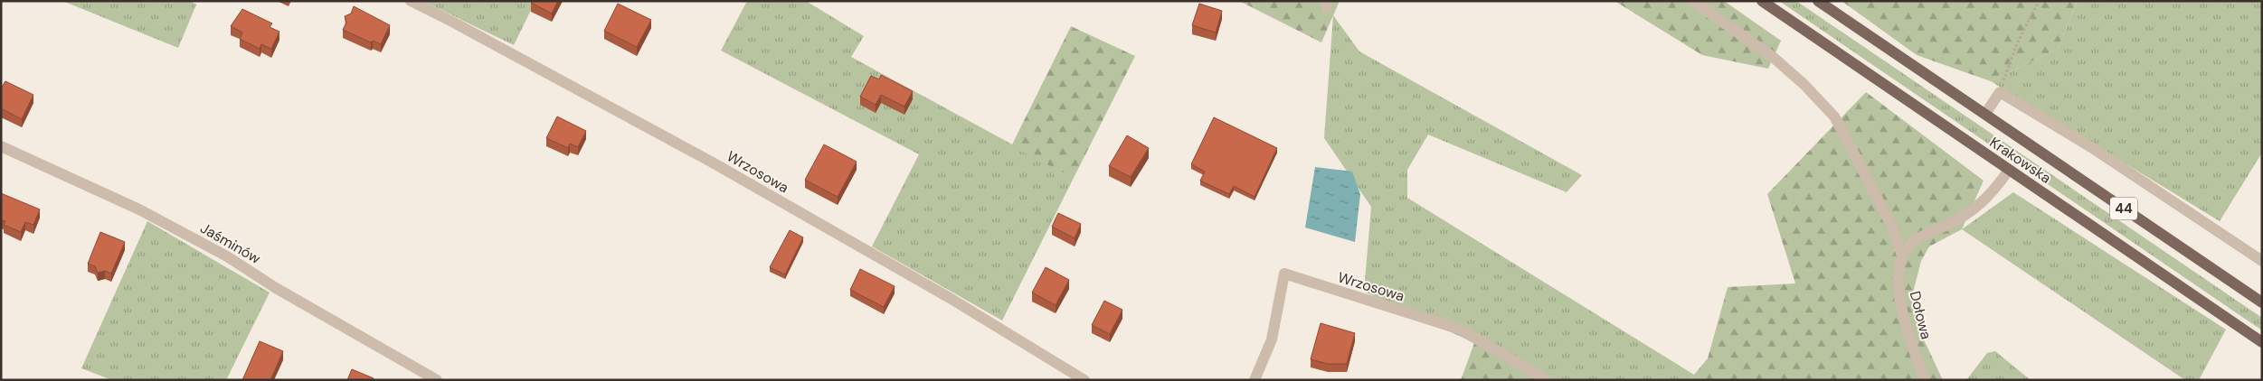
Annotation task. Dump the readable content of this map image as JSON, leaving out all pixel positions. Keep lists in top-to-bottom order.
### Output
{
  "streets": {
    "main road": ["Krakowska", "44"],
    "street": ["Wrzosowa", "Jaśminów", "Dołowa"]
  }
}
